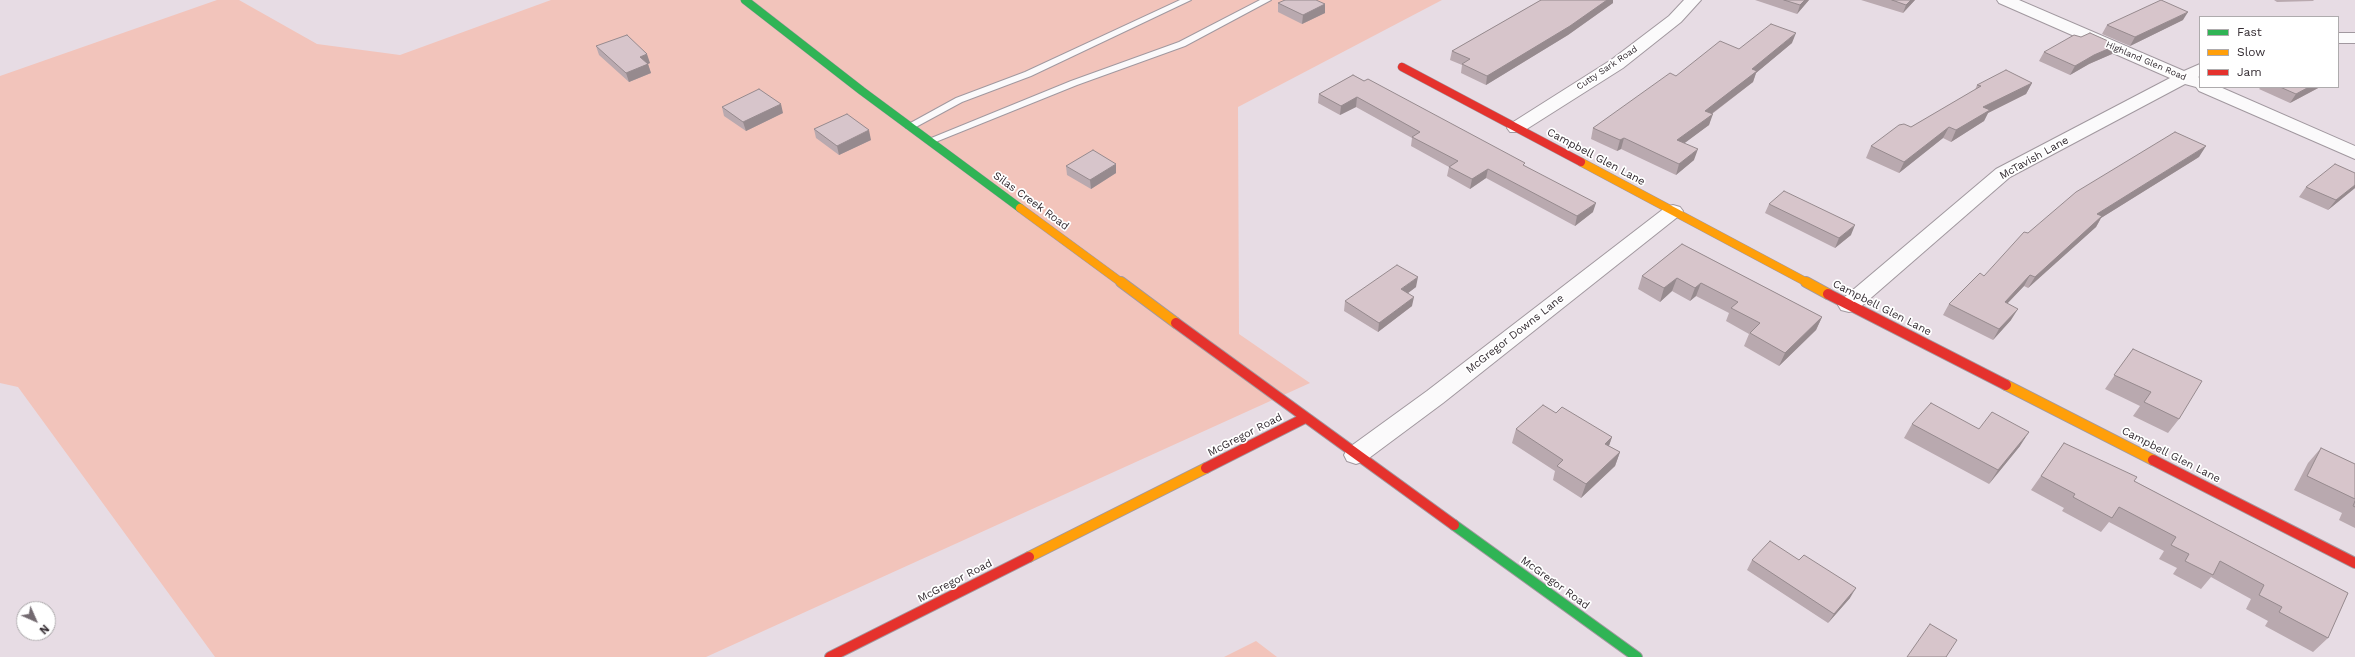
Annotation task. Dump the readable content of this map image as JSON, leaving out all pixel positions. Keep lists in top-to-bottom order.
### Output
{
  "streets": {
    "street": [
      "Highland Glen Road",
      "Cutty Sark Road",
      "Campbell Glen Lane",
      "McTavish Lane",
      "Silas Creek Road",
      "McGregor Downs Lane",
      "McGregor Road"
    ]
  },
  "crossings": [
    ["Highland Glen Road", "McTavish Lane"],
    ["Cutty Sark Road", "Campbell Glen Lane"],
    ["Campbell Glen Lane", "McTavish Lane"],
    ["Campbell Glen Lane", "McGregor Downs Lane"],
    ["Silas Creek Road", "McGregor Road"],
    ["McGregor Downs Lane", "McGregor Road"]
  ],
  "legend": ["Fast", "Slow", "Jam"],
  "north": "bottom right"
}
